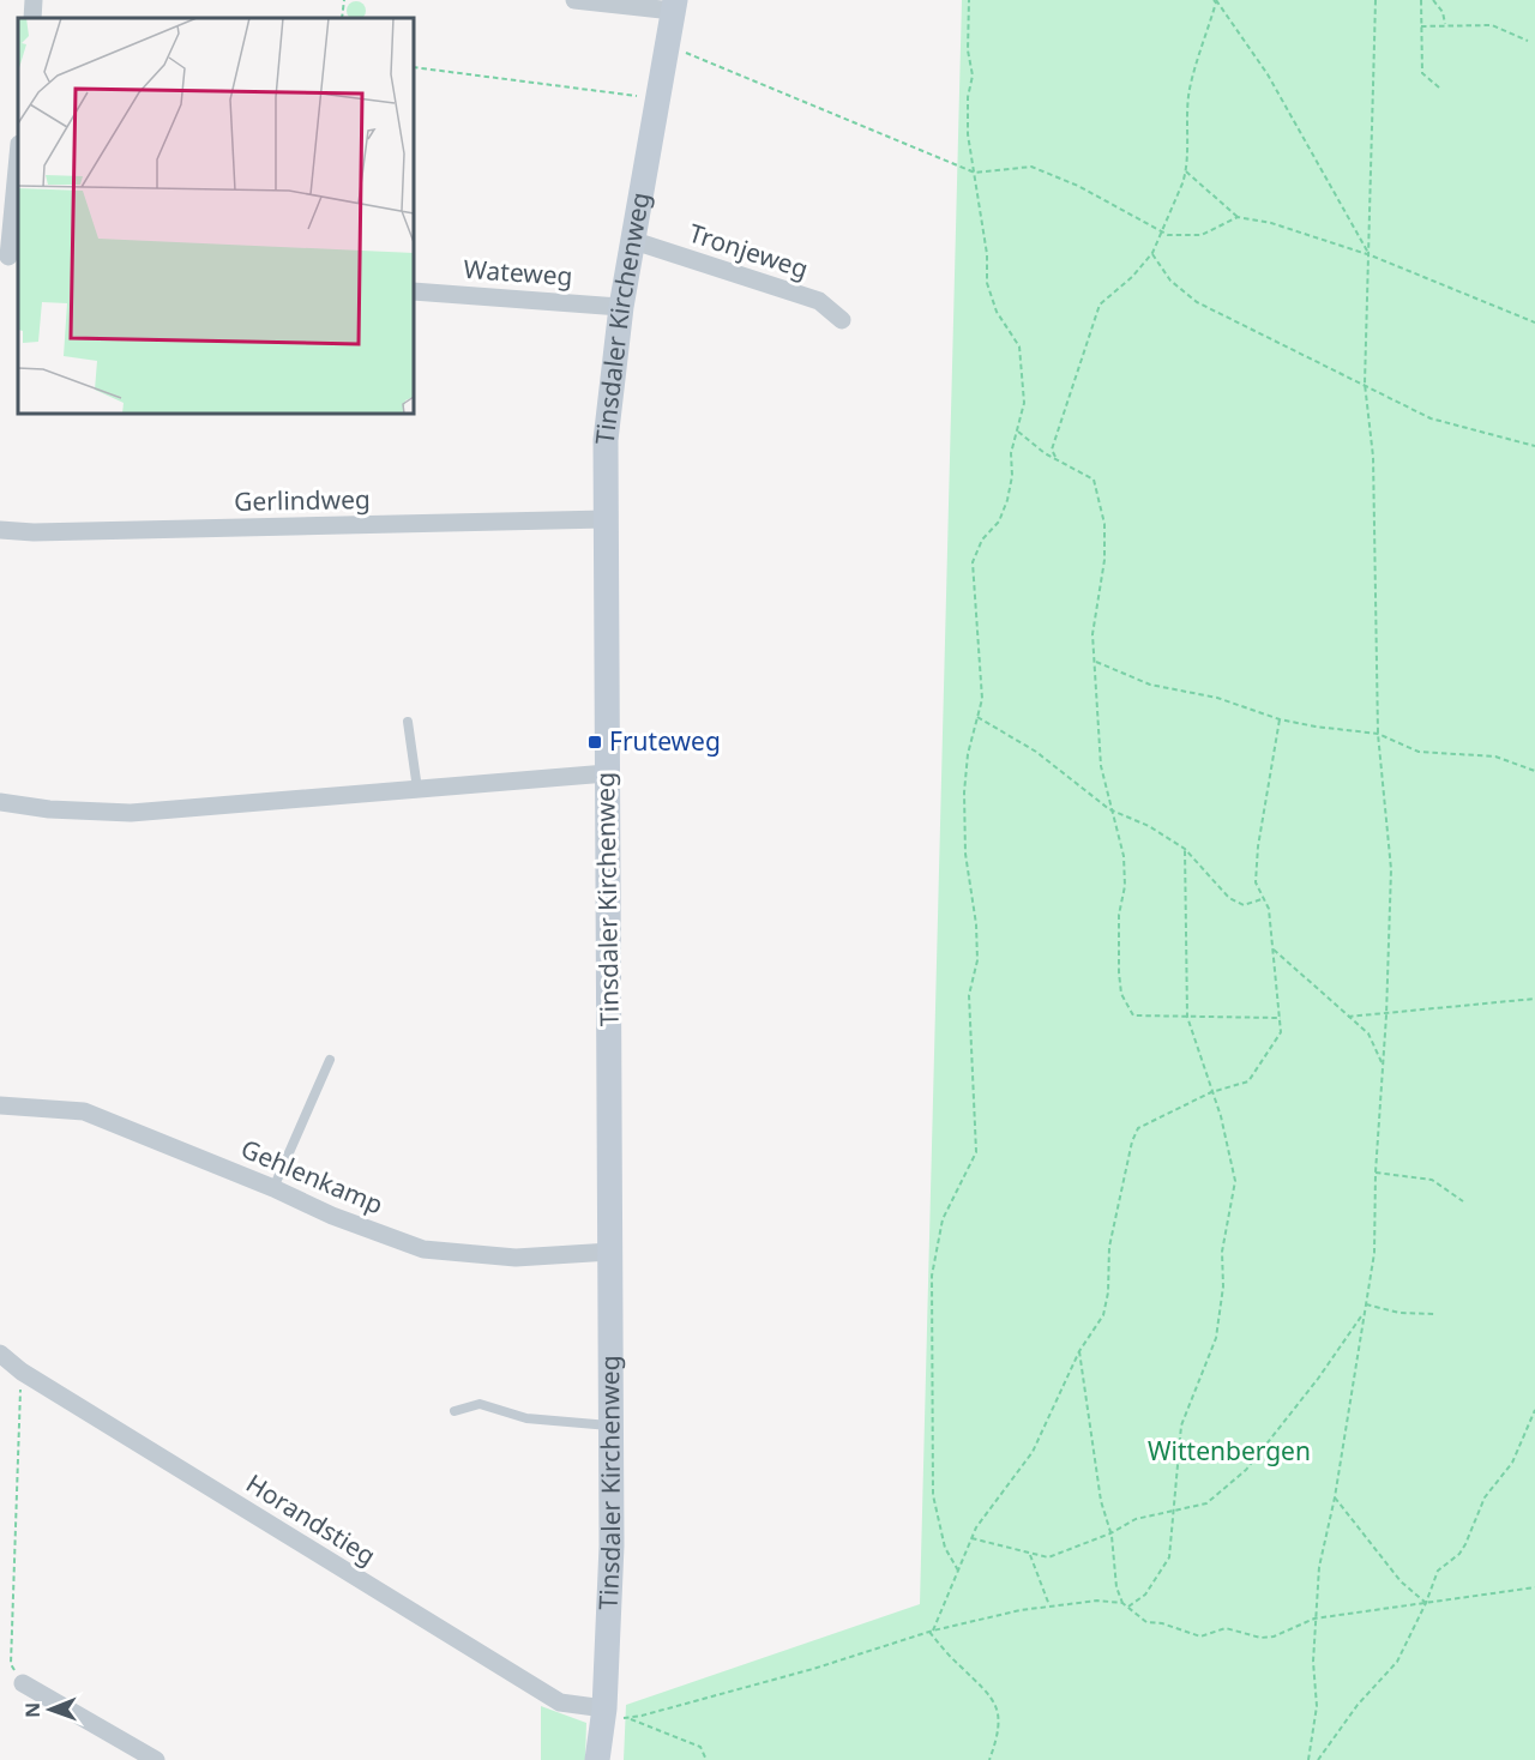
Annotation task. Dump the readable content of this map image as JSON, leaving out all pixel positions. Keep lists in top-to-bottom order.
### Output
{
  "streets": {
    "street": [
      "Tronjeweg",
      "Wateweg",
      "Tinsdaler Kirchenweg",
      "Gerlindweg",
      "Gehlenkamp",
      "Horandstieg"
    ]
  },
  "crossings": [
    ["Tronjeweg", "Tinsdaler Kirchenweg"],
    ["Wateweg", "Tinsdaler Kirchenweg"],
    ["Tinsdaler Kirchenweg", "Gerlindweg"],
    ["Tinsdaler Kirchenweg", "Gehlenkamp"],
    ["Tinsdaler Kirchenweg", "Horandstieg"]
  ],
  "parks": ["Wittenbergen"],
  "places": {
    "transit": ["Fruteweg"]
  },
  "north": "left"
}
